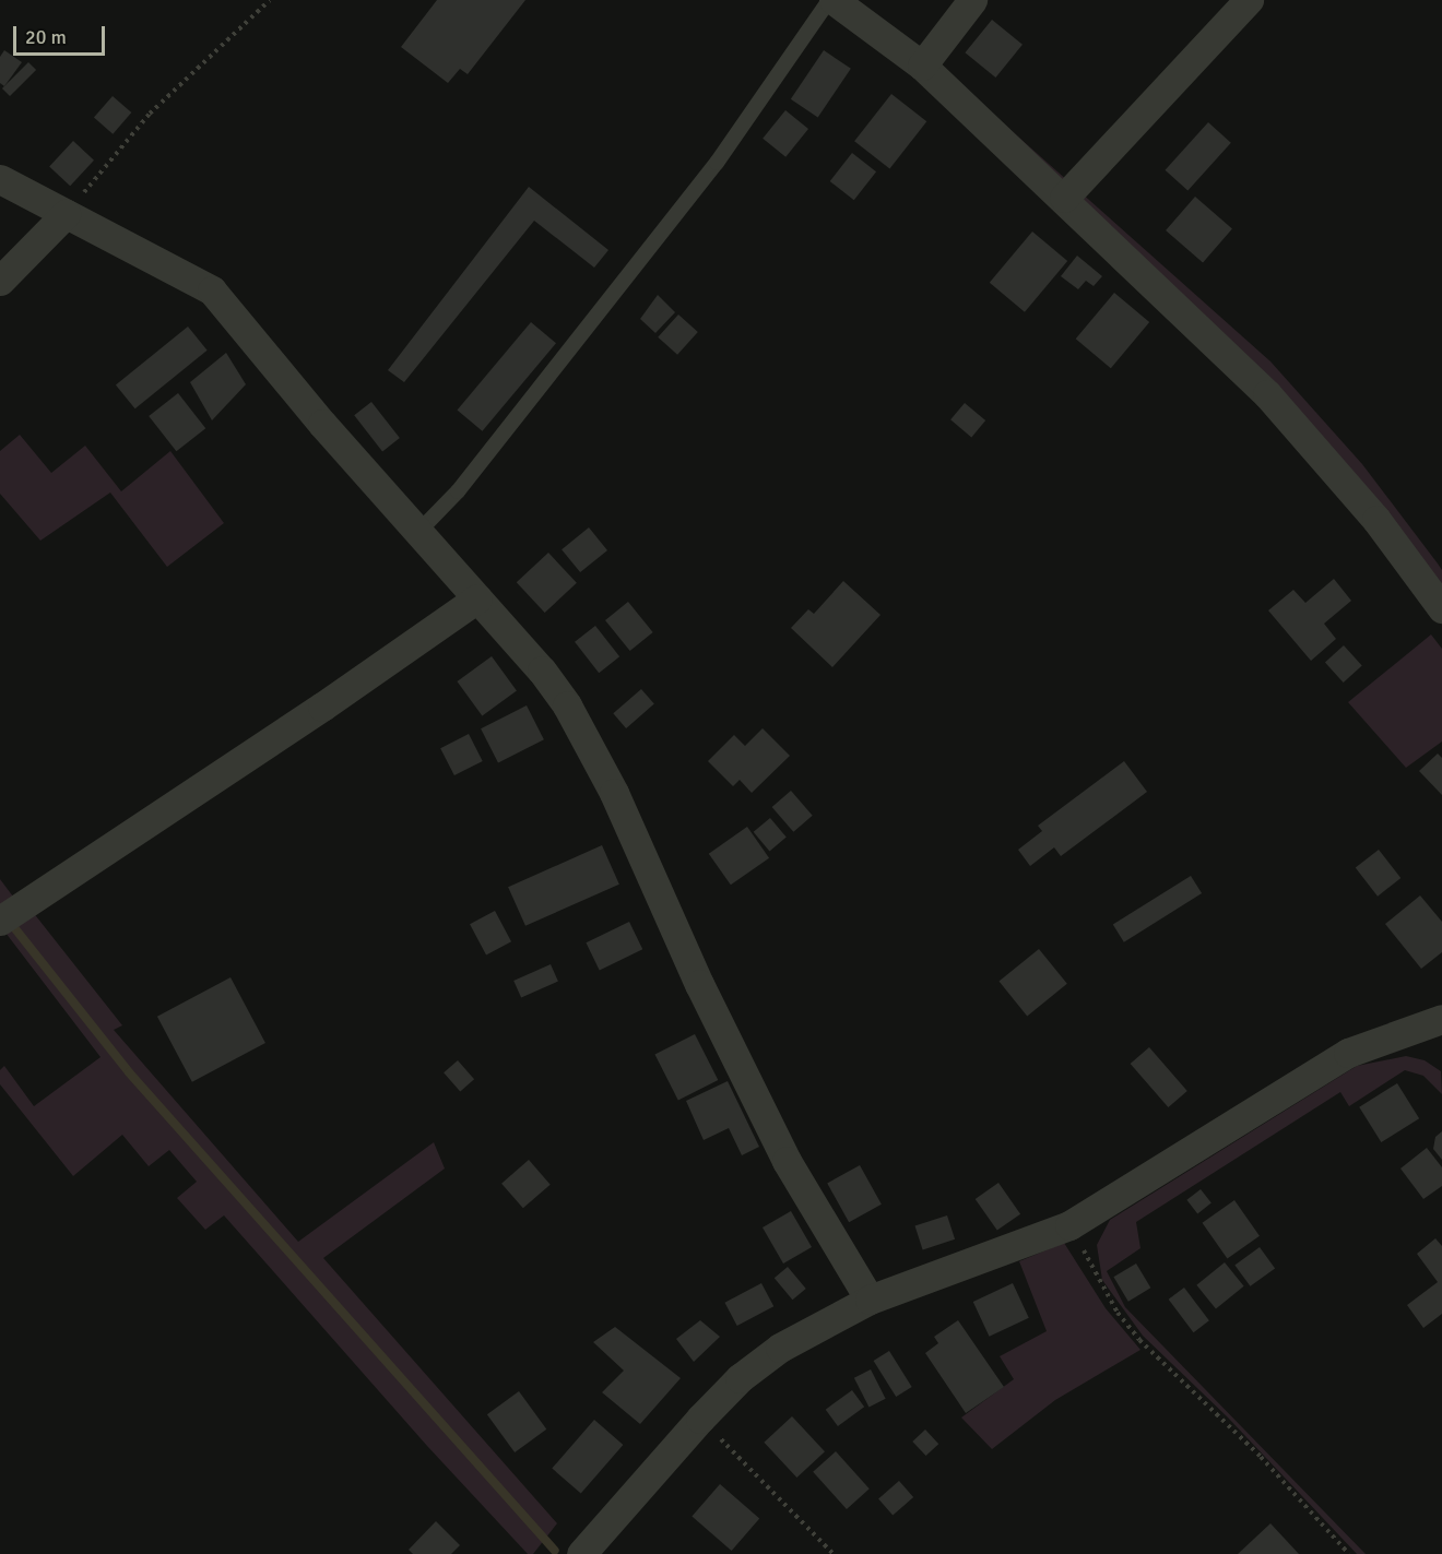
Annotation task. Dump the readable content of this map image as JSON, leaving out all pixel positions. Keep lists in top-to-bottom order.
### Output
{
  "scale_bar": "20 m"
}
